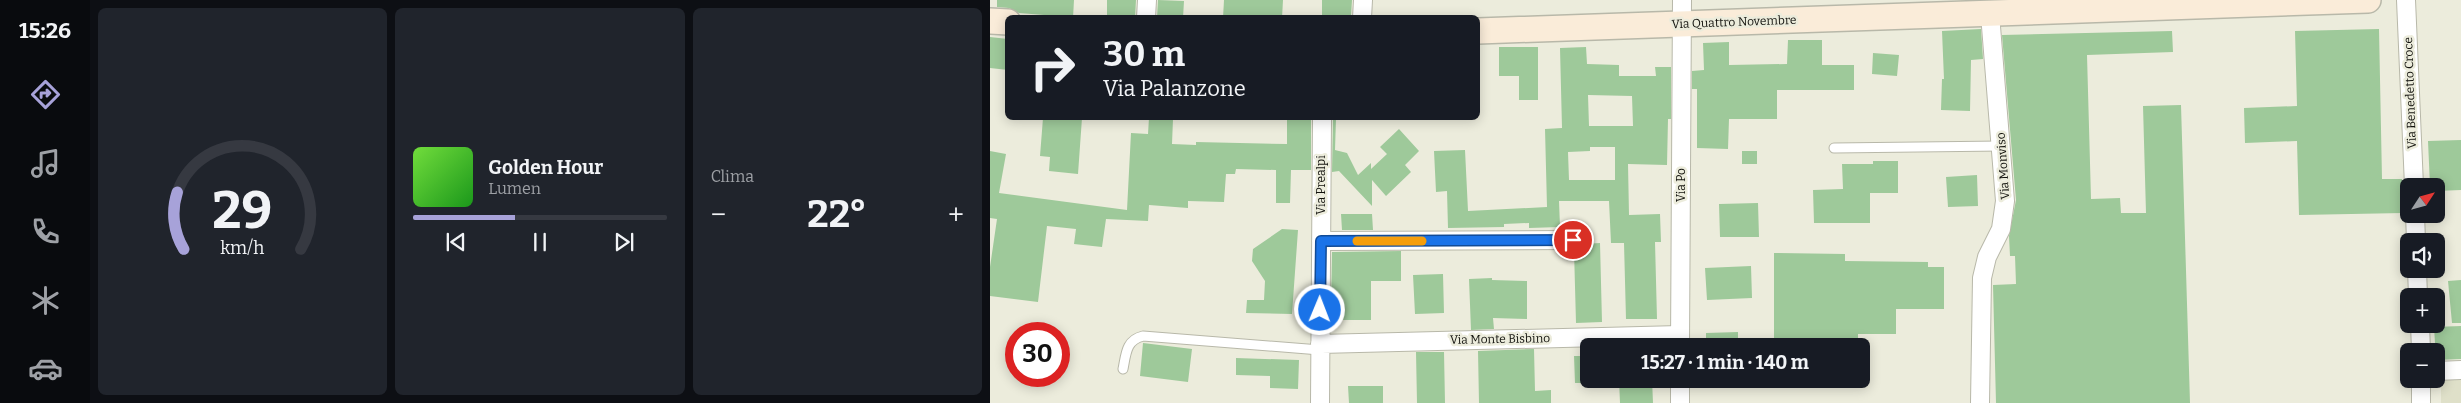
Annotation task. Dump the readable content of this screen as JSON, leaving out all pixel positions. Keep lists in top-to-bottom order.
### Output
{
  "streets": {
    "street": [
      "Via Quattro Novembre",
      "Via Benedetto Croce",
      "Via Monviso",
      "Via Prealpi",
      "Via Po",
      "Via Monte Bisbino"
    ]
  },
  "crossings": [
    ["Via Quattro Novembre", "Via Monviso"],
    ["Via Quattro Novembre", "Via Po"],
    ["Via Prealpi", "Via Monte Bisbino"]
  ],
  "north": "top right",
  "page": {
    "tabs": "15:26",
    "tile": "Clima",
    "turn": ["30 m", "Via Palanzone"],
    "song": ["Golden Hour", "Lumen"],
    "map_buttons": ["+", "−"],
    "heat": ["−", "22°", "+"],
    "limit": "30",
    "trip": "15:27 · 1 min · 140 m",
    "gauge": ["29", "km/h"]
  }
}
